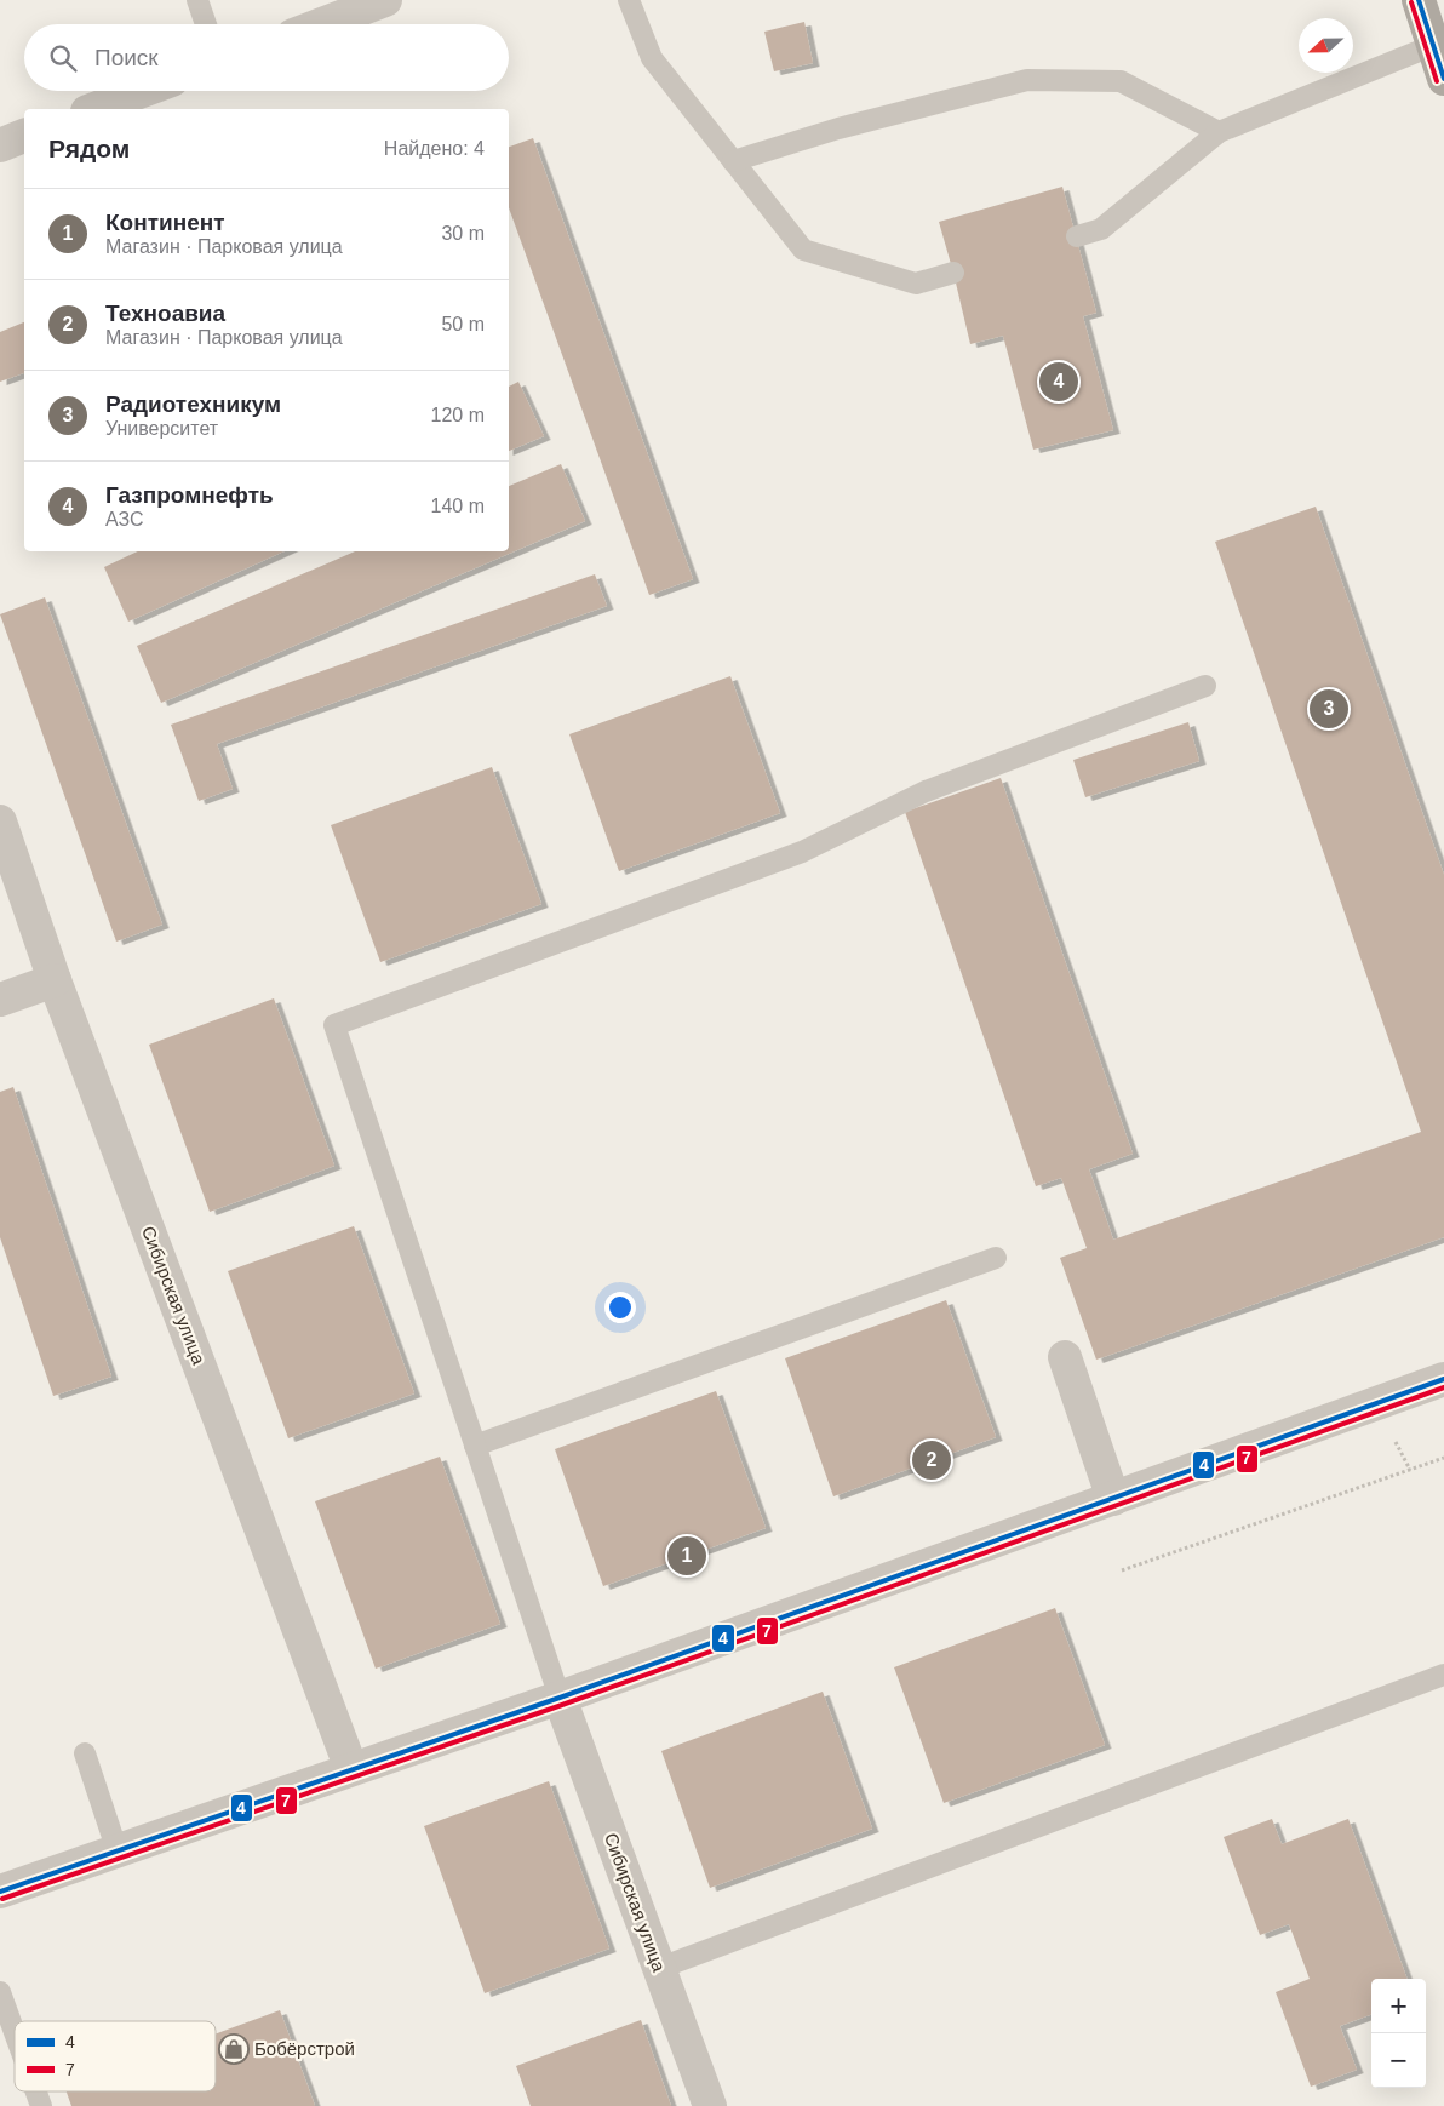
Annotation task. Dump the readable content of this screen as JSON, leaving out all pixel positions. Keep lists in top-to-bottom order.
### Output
{
  "streets": {
    "street": ["Сибирская улица"]
  },
  "places": {
    "shop": ["Бобёрстрой"]
  },
  "lines": ["transit line 4", "transit line 7"],
  "legend": ["4", "7"],
  "north": "left",
  "page": {
    "search": "Поиск",
    "heading": ["Рядом", "Найдено: 4"],
    "list": [
      {
        "mark": "1",
        "name": "Континент",
        "note": "Магазин · Парковая улица",
        "value": "30 m"
      },
      {
        "mark": "2",
        "name": "Техноавиа",
        "note": "Магазин · Парковая улица",
        "value": "50 m"
      },
      {
        "mark": "3",
        "name": "Радиотехникум",
        "note": "Университет",
        "value": "120 m"
      },
      {
        "mark": "4",
        "name": "Газпромнефть",
        "note": "АЗС",
        "value": "140 m"
      }
    ],
    "pins": [
      "4",
      "3",
      "2",
      "1"
    ],
    "map_buttons": ["+", "−"]
  }
}
